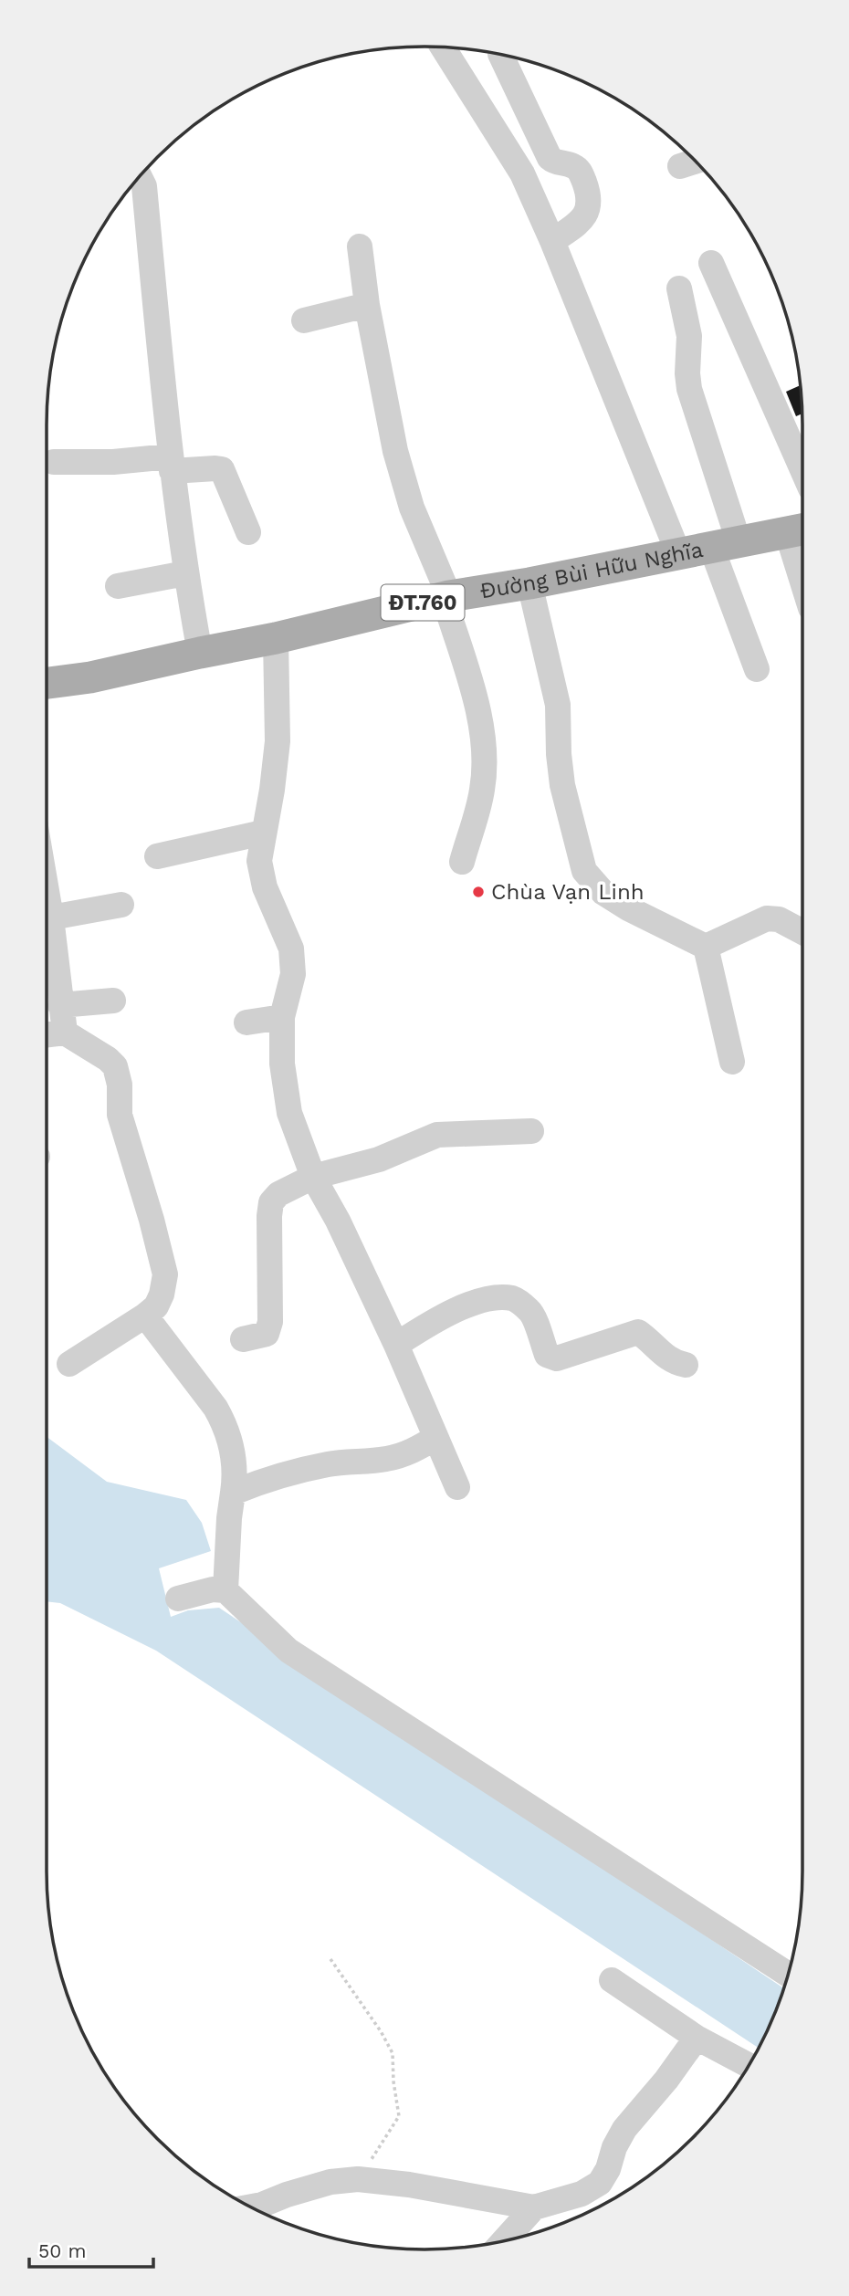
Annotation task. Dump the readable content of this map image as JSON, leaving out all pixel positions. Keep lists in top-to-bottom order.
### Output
{
  "streets": {
    "main road": ["Đường Bùi Hữu Nghĩa", "ĐT.760"]
  },
  "places": ["Chùa Vạn Linh"],
  "scale_bar": "50 m"
}
